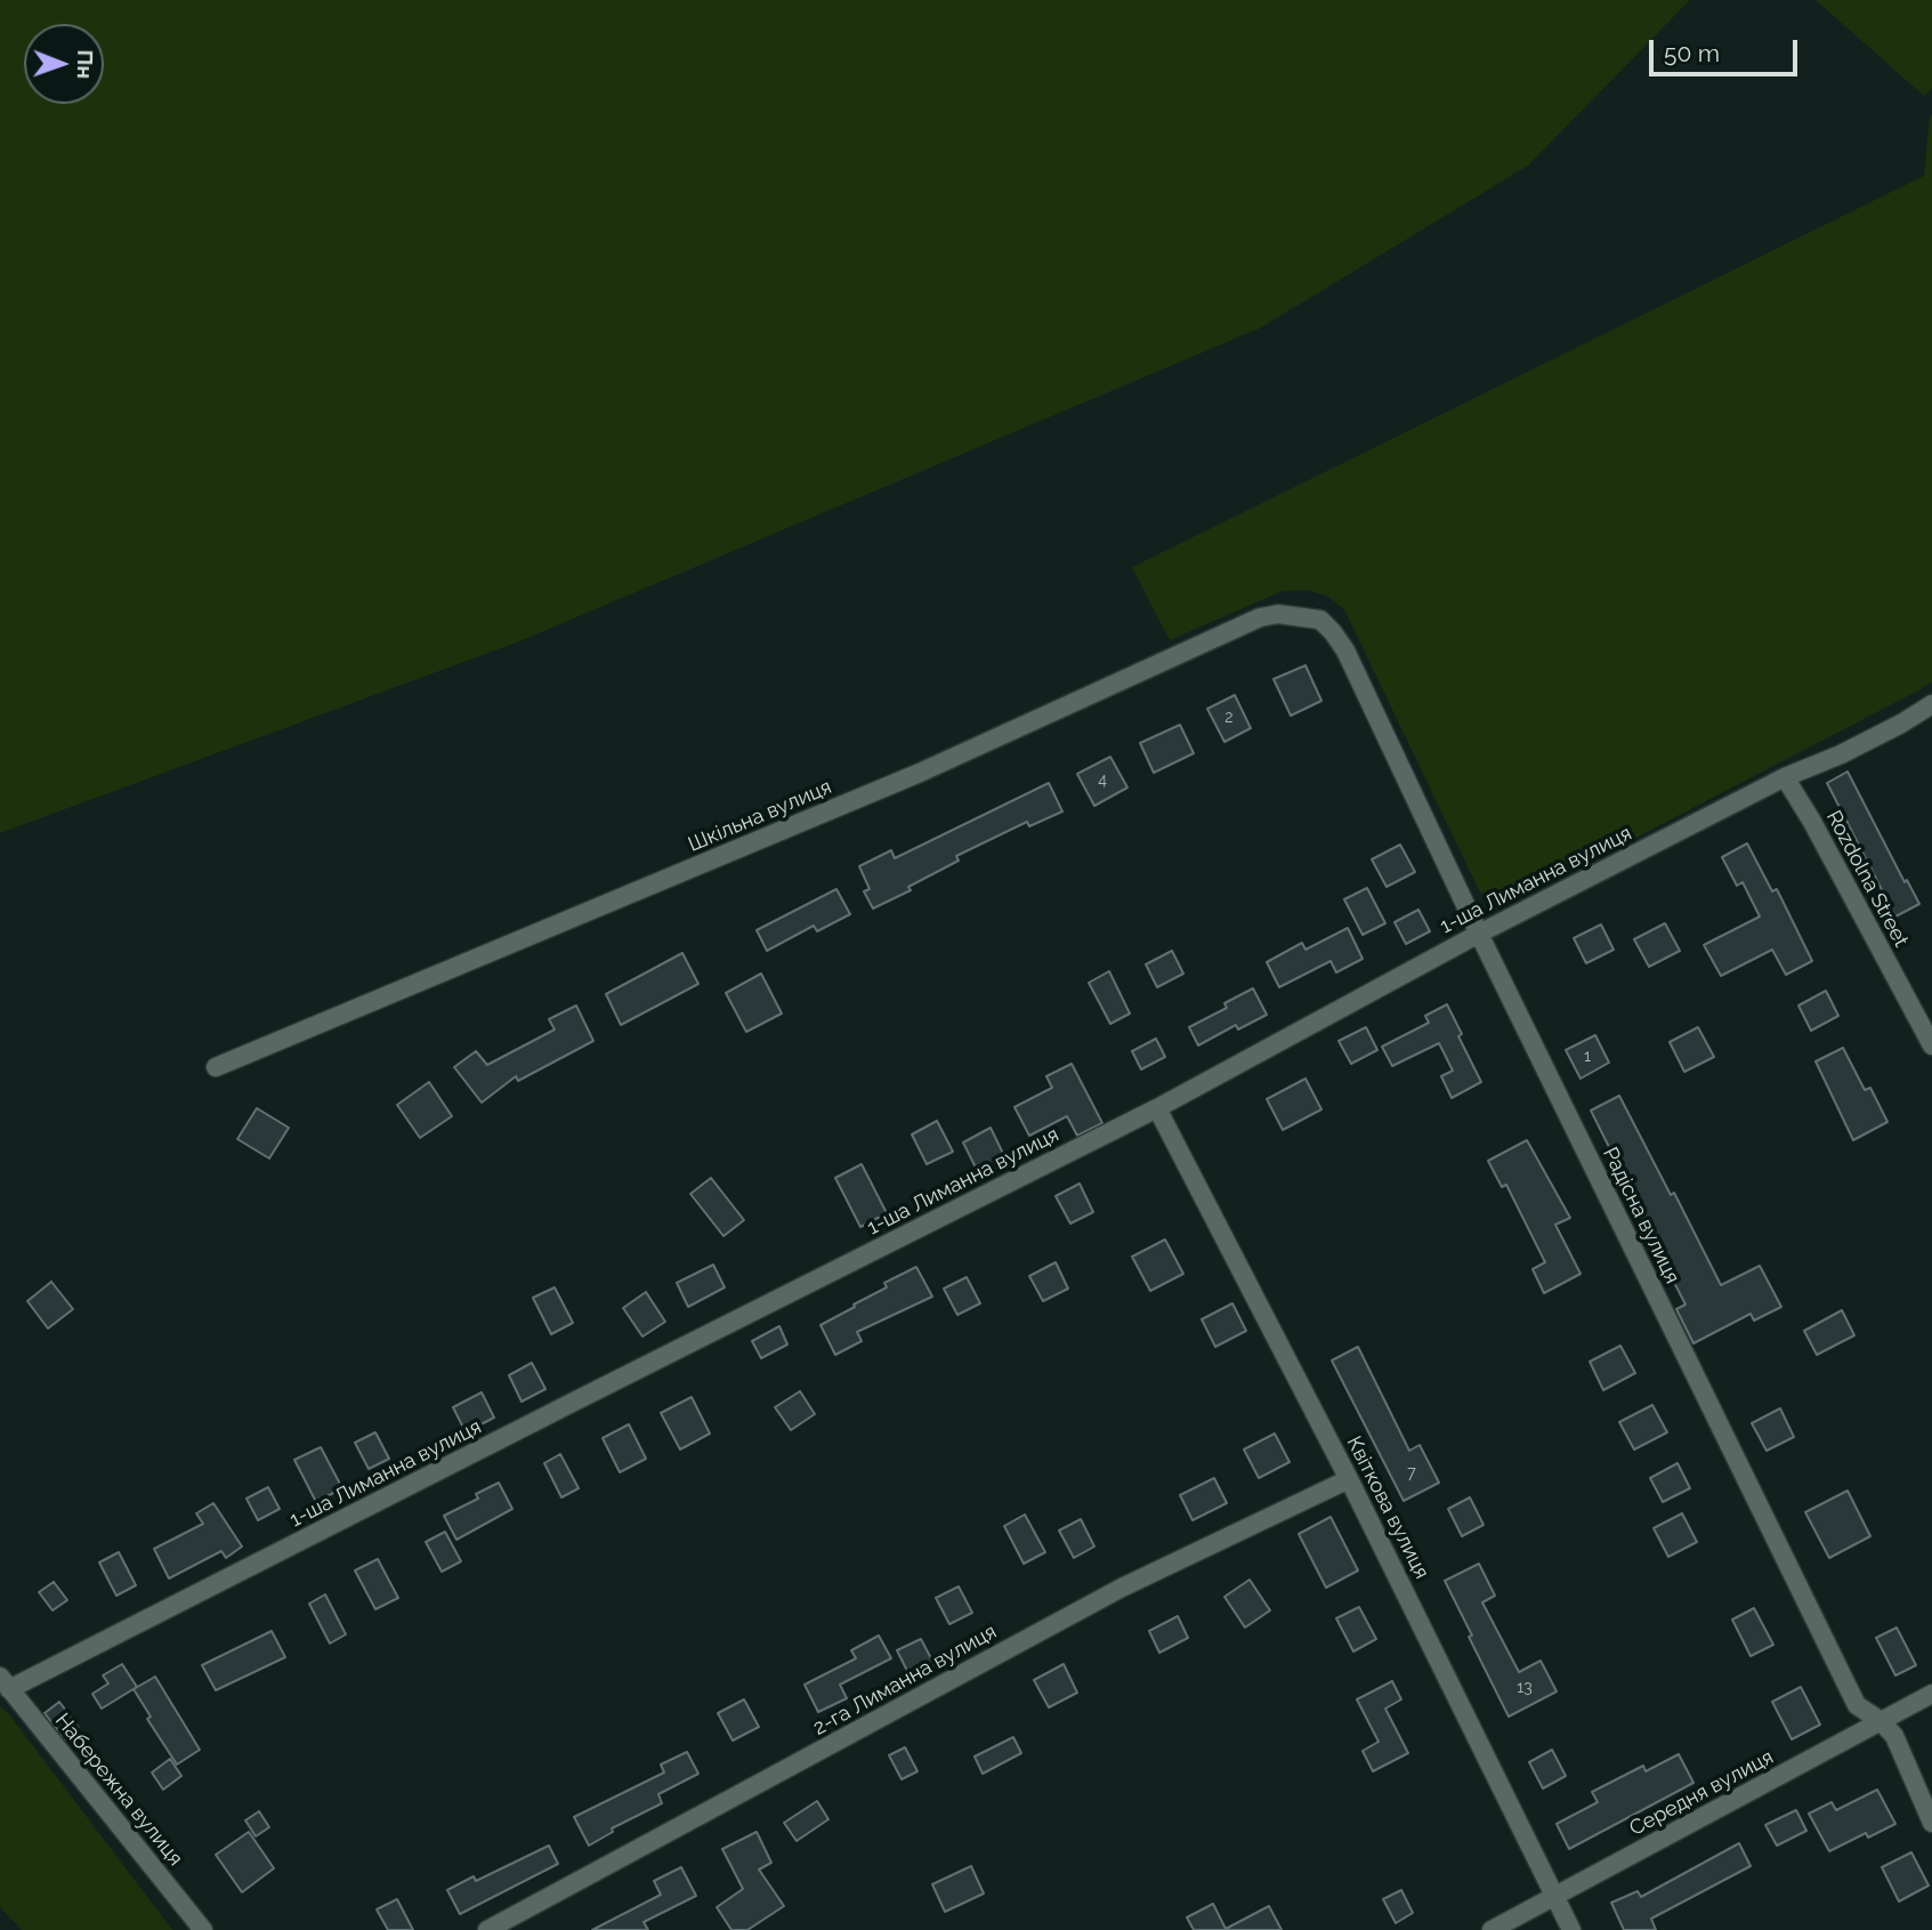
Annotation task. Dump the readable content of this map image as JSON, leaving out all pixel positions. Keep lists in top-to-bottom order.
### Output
{
  "streets": {
    "street": [
      "Шкільна вулиця",
      "Rozdolna Street",
      "1-ша Лиманна вулиця",
      "Радісна вулиця",
      "Квіткова вулиця",
      "2-га Лиманна вулиця",
      "Набережна вулиця",
      "Середня вулиця"
    ]
  },
  "crossings": [
    ["Шкільна вулиця", "Радісна вулиця"],
    ["Rozdolna Street", "1-ша Лиманна вулиця"],
    ["1-ша Лиманна вулиця", "Радісна вулиця"],
    ["1-ша Лиманна вулиця", "Квіткова вулиця"],
    ["1-ша Лиманна вулиця", "Набережна вулиця"],
    ["Радісна вулиця", "Середня вулиця"],
    ["Квіткова вулиця", "2-га Лиманна вулиця"],
    ["Квіткова вулиця", "Середня вулиця"]
  ],
  "house_numbers": [
    "2",
    "4",
    "1",
    "7",
    "13"
  ],
  "scale_bar": "50 m",
  "north": "right"
}
